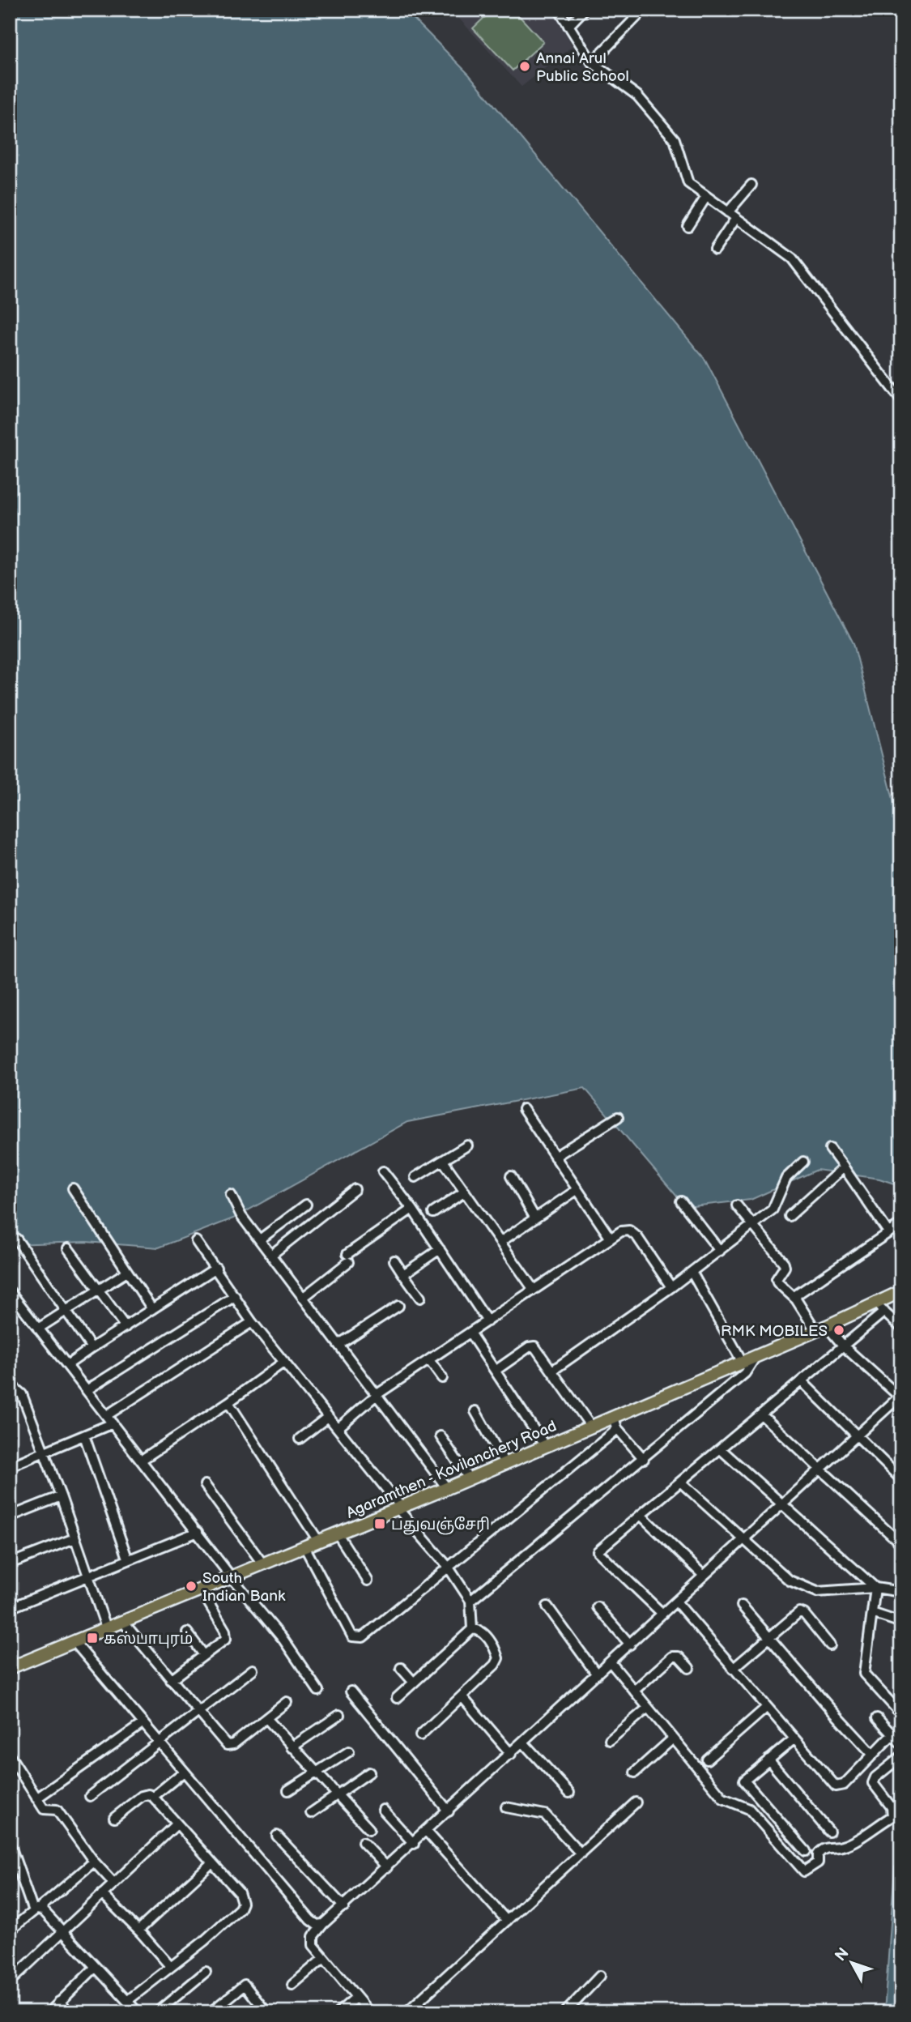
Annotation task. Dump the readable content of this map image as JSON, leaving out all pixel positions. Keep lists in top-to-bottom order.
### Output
{
  "streets": {
    "main road": ["Agaramthen - Kovilanchery Road"]
  },
  "places": {
    "other": ["Annai Arul Public School", "RMK MOBILES", "South Indian Bank"],
    "transit": ["பதுவஞ்சேரி", "கஸ்பாபுரம்"]
  },
  "north": "top left"
}
